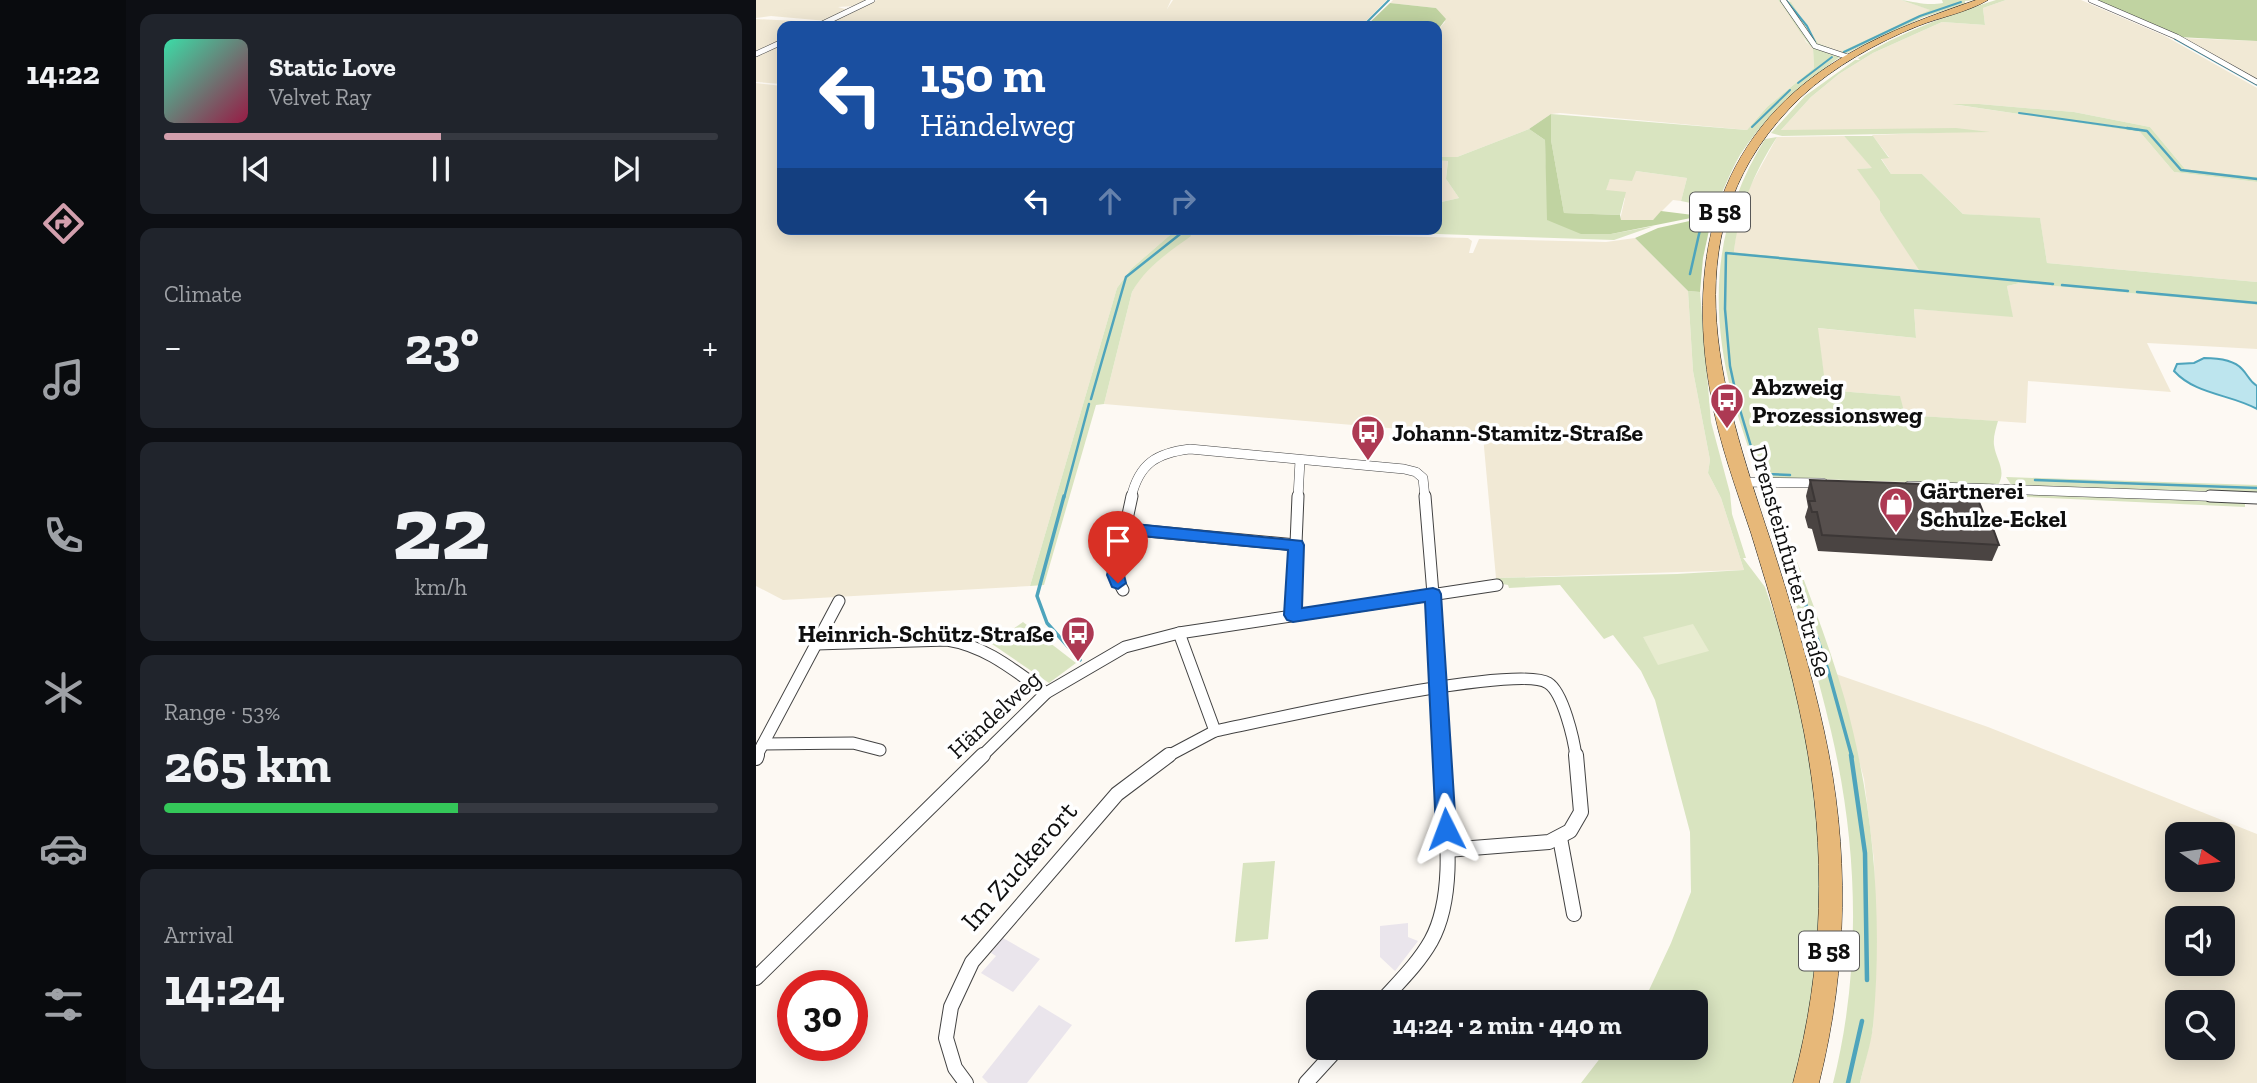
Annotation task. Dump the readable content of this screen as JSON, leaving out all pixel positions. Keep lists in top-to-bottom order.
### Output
{
  "streets": {
    "main road": ["B 58", "Drensteinfurter Straße"],
    "street": ["Händelweg", "Im Zuckerort"]
  },
  "places": {
    "bus stop": ["Abzweig Prozessionsweg", "Johann-Stamitz-Straße", "Heinrich-Schütz-Straße"],
    "shop": ["Gärtnerei Schulze-Eckel"]
  },
  "north": "right",
  "page": {
    "tabs": "14:22",
    "turn": ["150 m", "Händelweg"],
    "song": ["Static Love", "Velvet Ray"],
    "tile": [
      "Climate",
      ["22", "km/h"],
      ["Range · 53%", "265 km"],
      ["Arrival", "14:24"]
    ],
    "heat": ["−", "23°", "+"],
    "limit": "30",
    "trip": "14:24 · 2 min · 440 m"
  }
}
